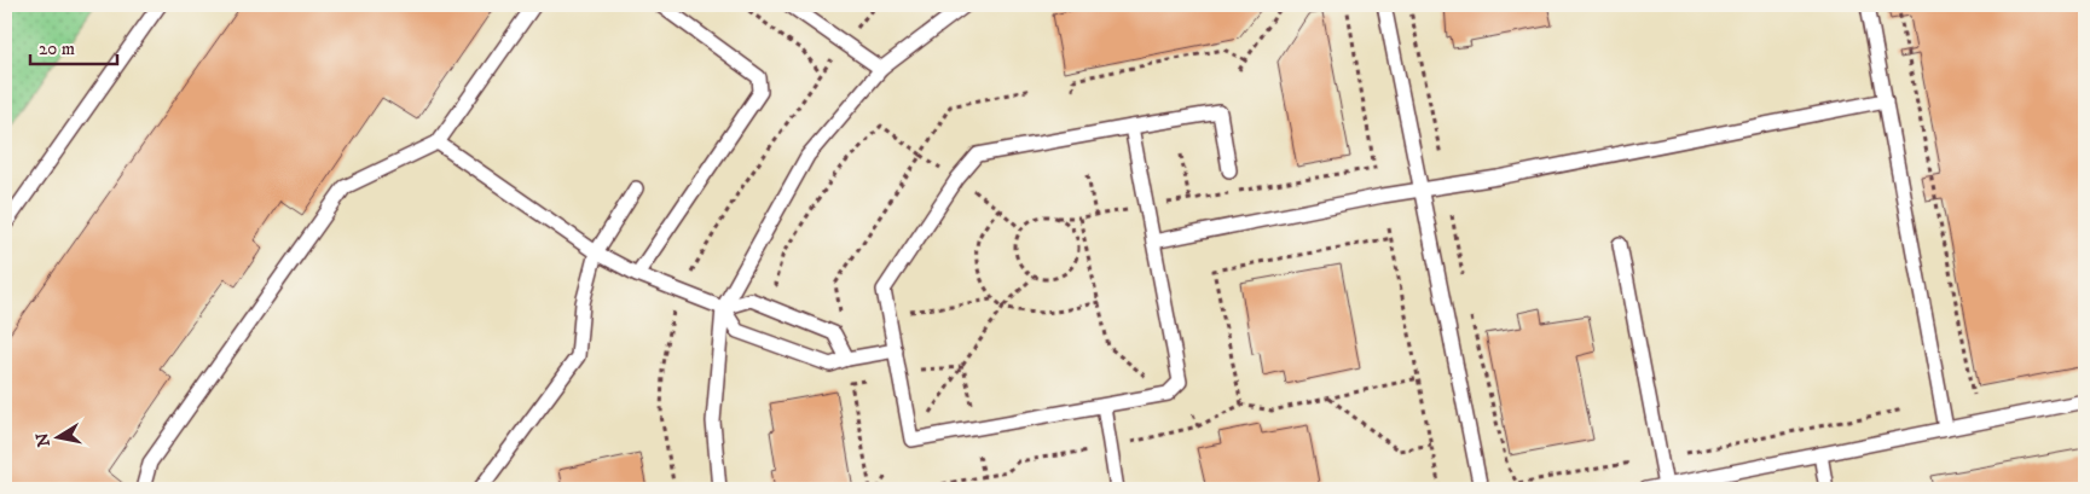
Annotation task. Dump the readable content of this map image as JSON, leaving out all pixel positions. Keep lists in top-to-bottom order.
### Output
{
  "scale_bar": "20 m",
  "north": "left"
}
